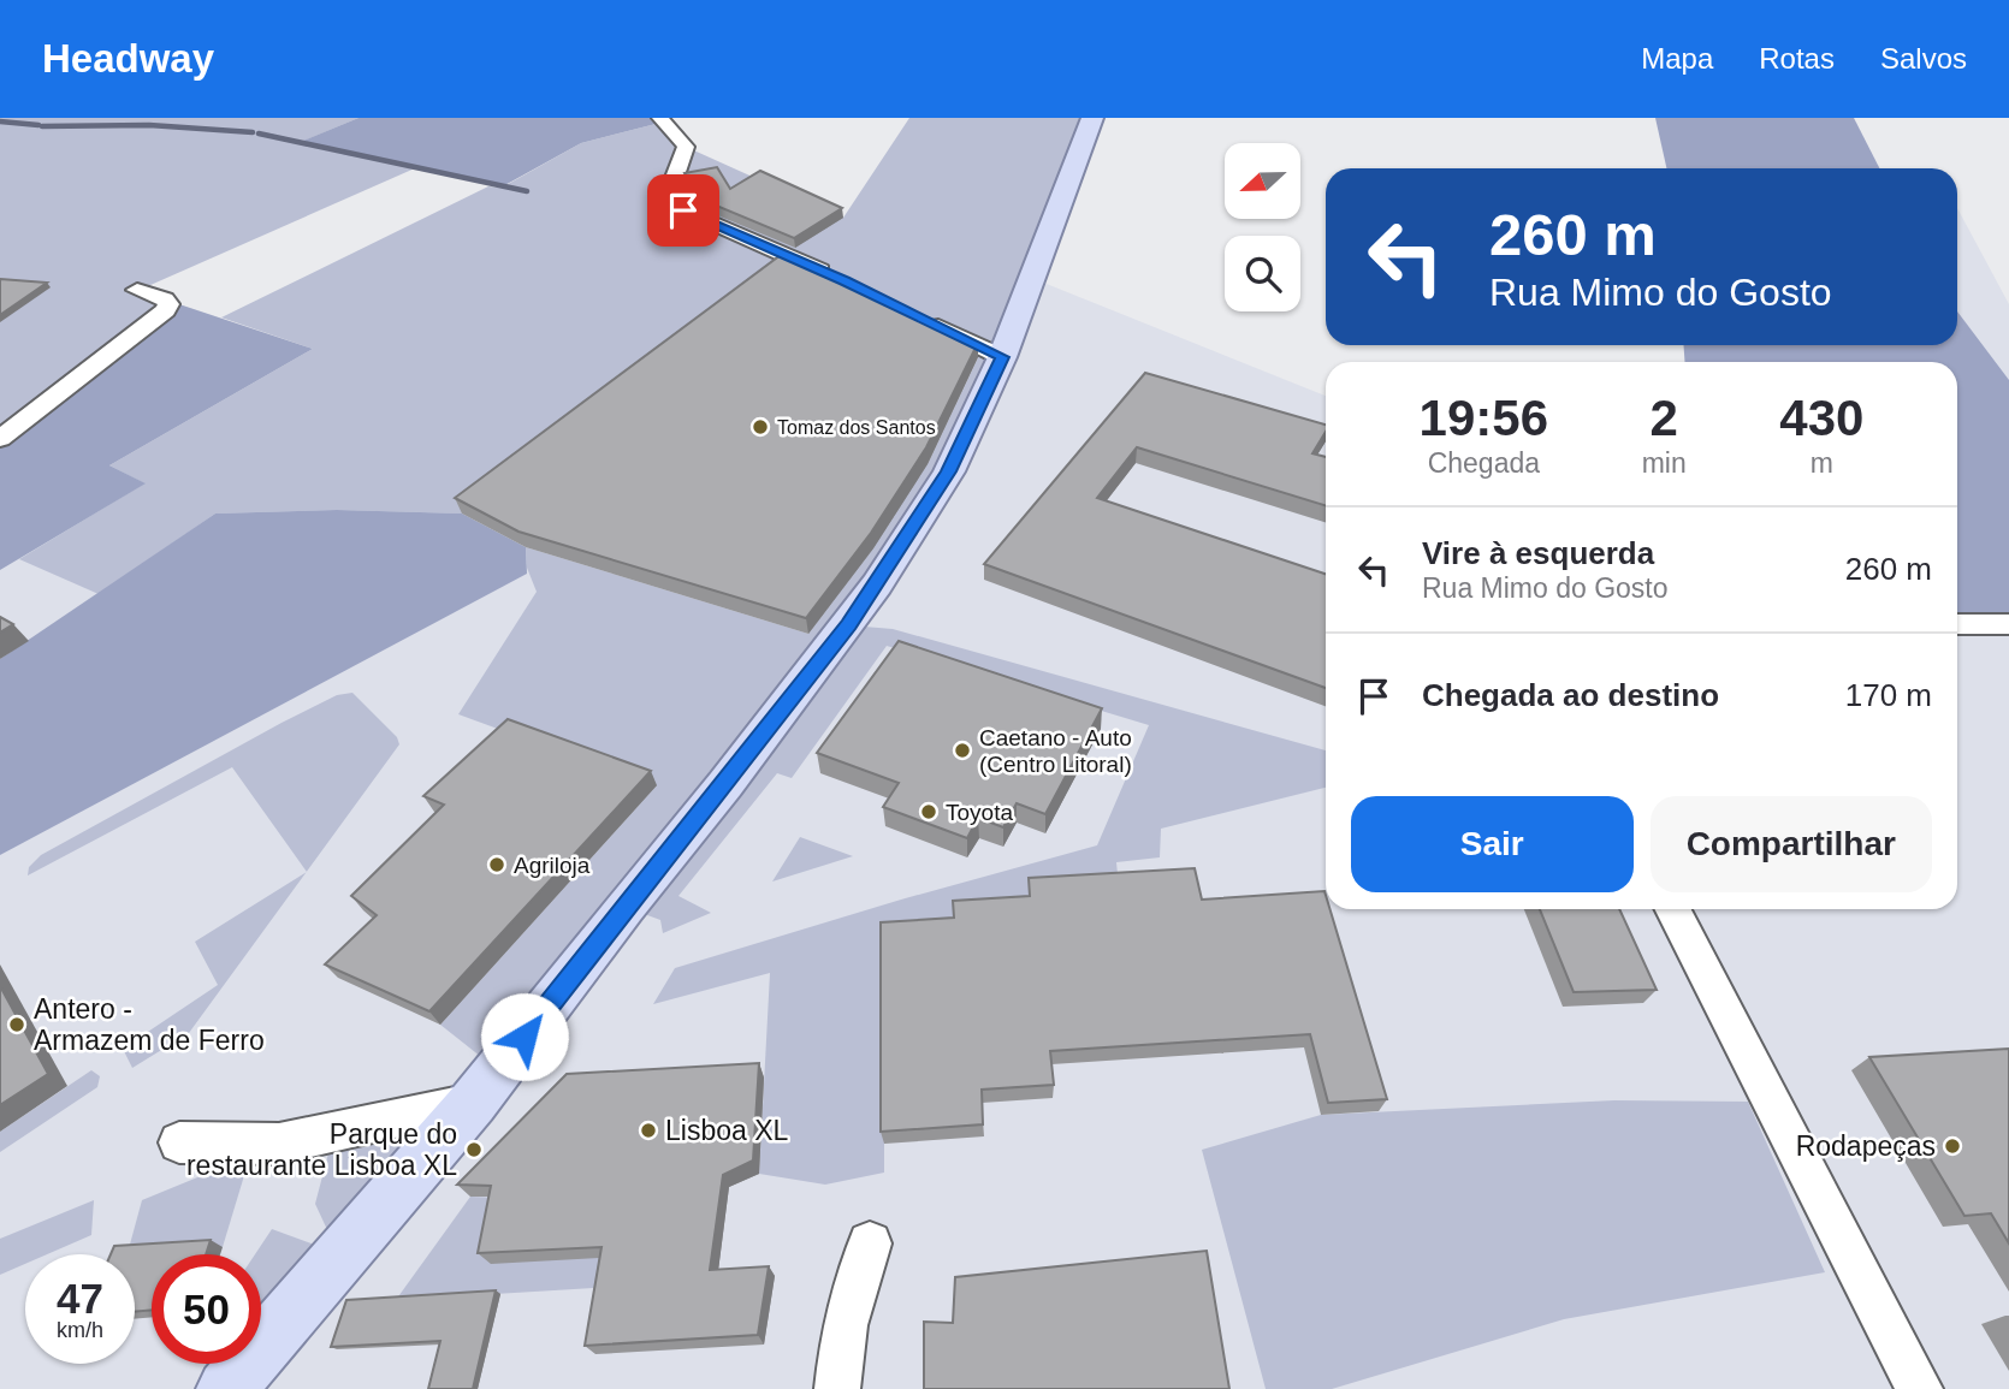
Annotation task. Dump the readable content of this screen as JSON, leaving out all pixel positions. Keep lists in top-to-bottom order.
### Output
{
  "places": [
    "Tomaz dos Santos",
    "Caetano - Auto (Centro Litoral)",
    "Toyota",
    "Agriloja",
    "Antero - Armazem de Ferro",
    "Lisboa XL",
    "Rodapeças",
    "Parque do restaurante Lisboa XL"
  ],
  "north": "left",
  "page": {
    "header": "Headway",
    "nav": ["Mapa", "Rotas", "Salvos"],
    "turn": ["260 m", "Rua Mimo do Gosto"],
    "eta": [
      "19:56",
      "Chegada",
      "2",
      "min",
      "430",
      "m"
    ],
    "list": [
      {
        "name": "Vire à esquerda",
        "note": "Rua Mimo do Gosto",
        "value": "260 m"
      },
      {
        "name": "Chegada ao destino",
        "value": "170 m"
      }
    ],
    "buttons": ["Sair", "Compartilhar"],
    "speed": "47 km/h",
    "limit": "50"
  }
}
